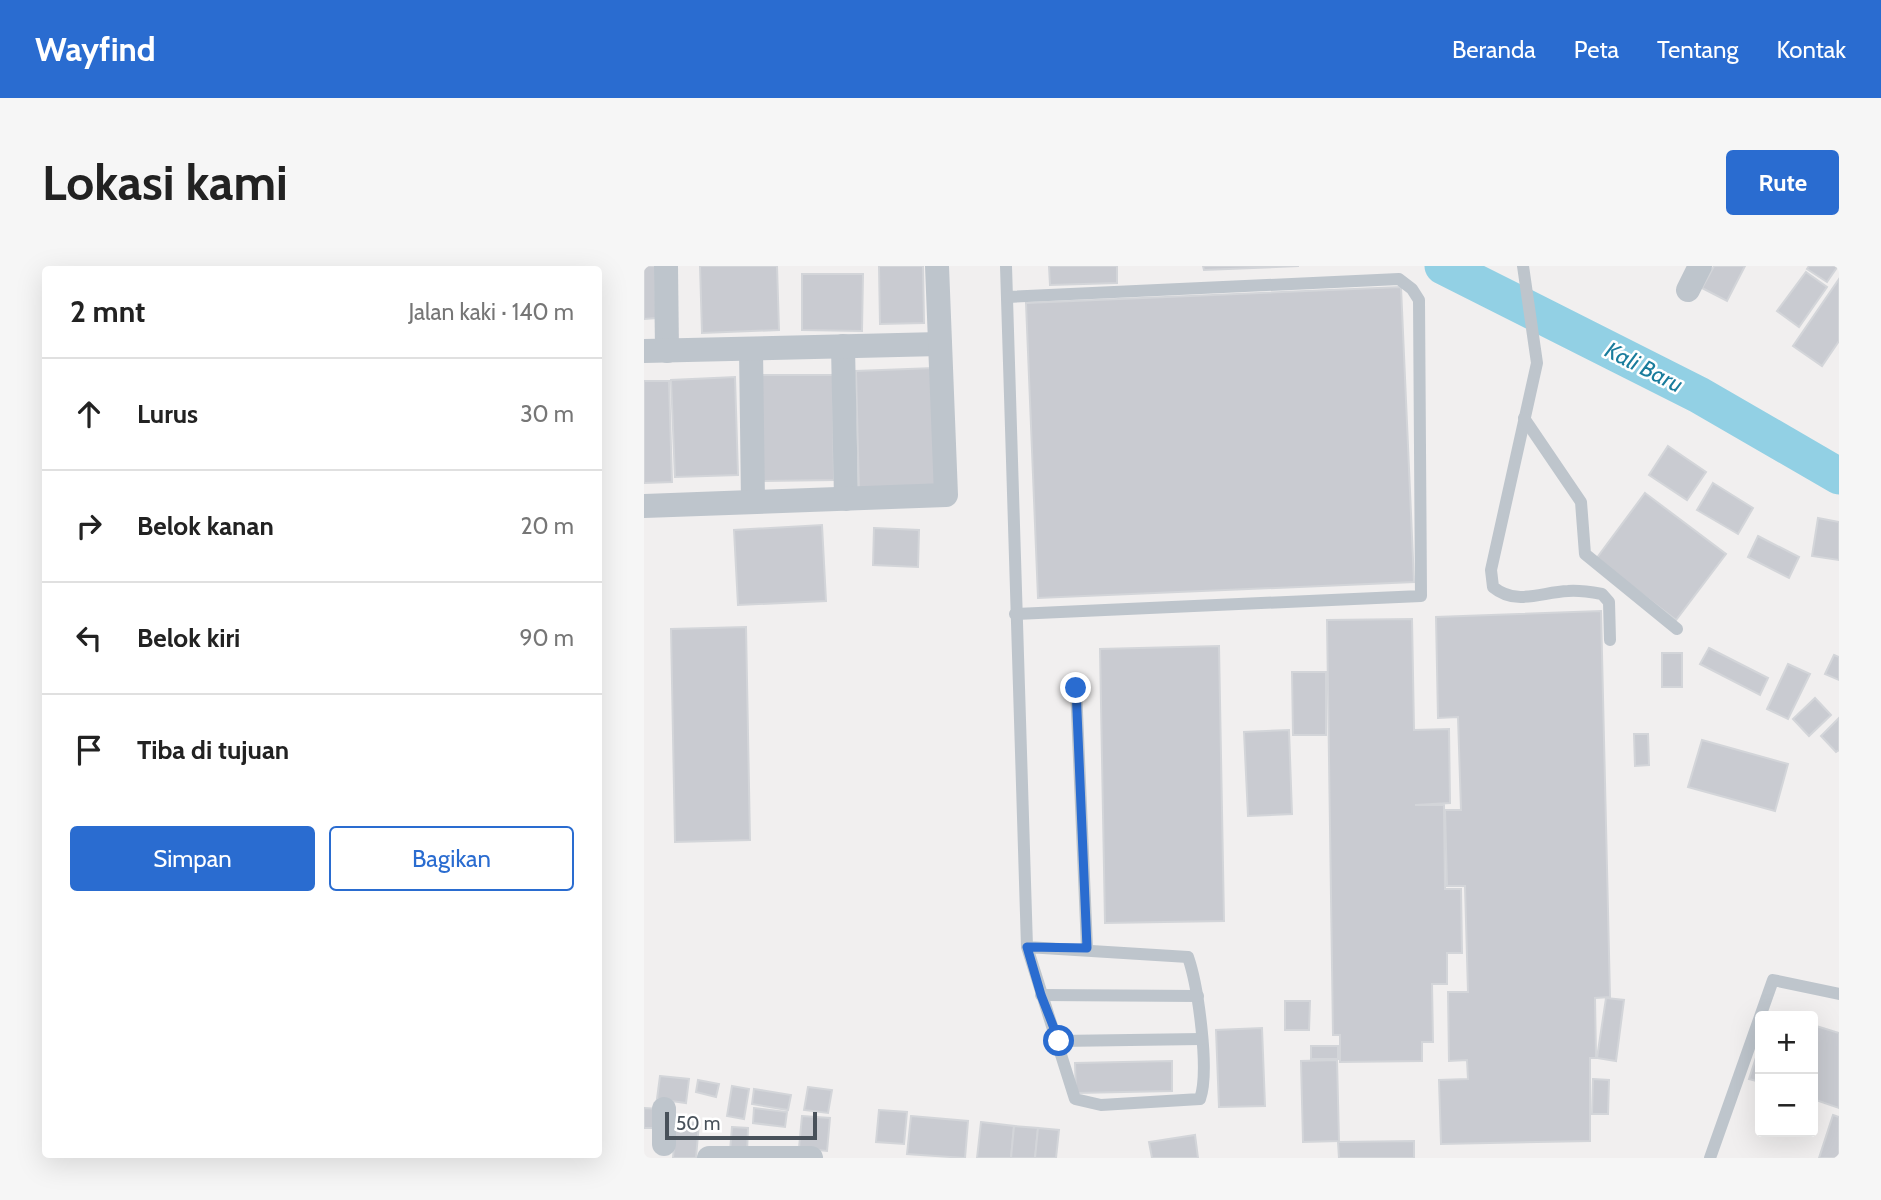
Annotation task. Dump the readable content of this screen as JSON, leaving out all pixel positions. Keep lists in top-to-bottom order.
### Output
{
  "water": ["Kali Baru"],
  "scale_bar": "50 m",
  "page": {
    "header": "Wayfind",
    "nav": [
      "Beranda",
      "Peta",
      "Tentang",
      "Kontak"
    ],
    "buttons": [
      "Rute",
      ["Simpan", "Bagikan"]
    ],
    "title": "Lokasi kami",
    "heading": ["2 mnt", "Jalan kaki · 140 m"],
    "list": [
      ["Lurus", "30 m"],
      ["Belok kanan", "20 m"],
      ["Belok kiri", "90 m"],
      "Tiba di tujuan"
    ],
    "map_buttons": ["+", "−"],
    "scale": "50 m"
  }
}
